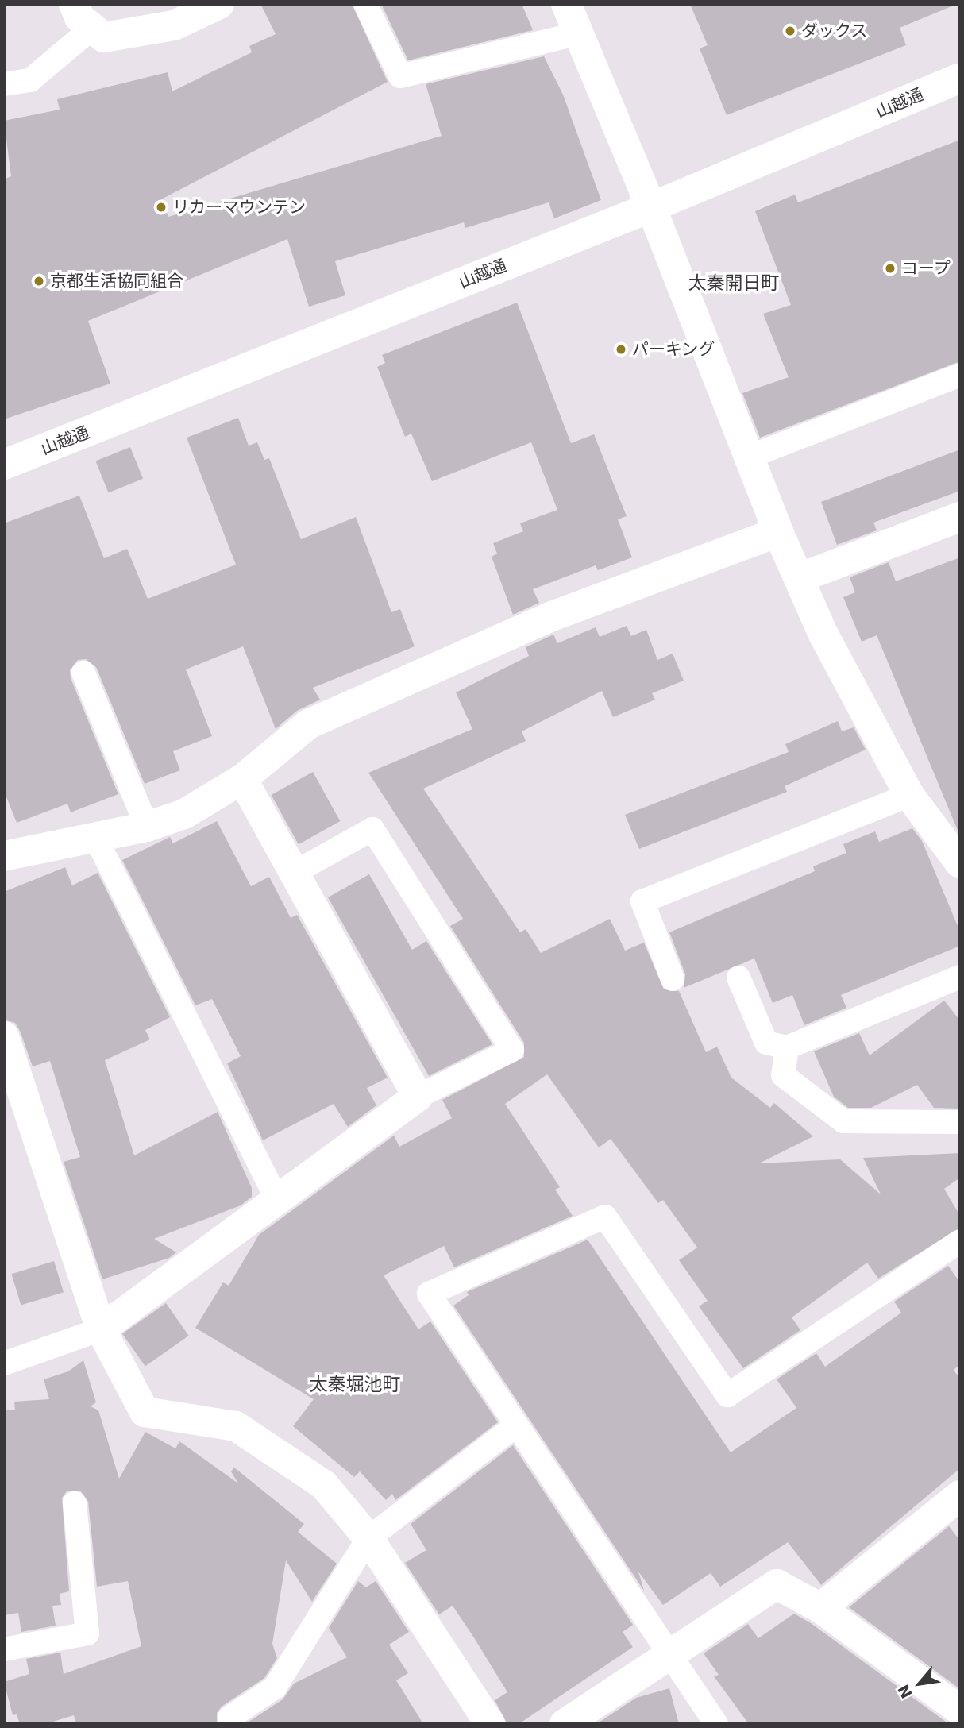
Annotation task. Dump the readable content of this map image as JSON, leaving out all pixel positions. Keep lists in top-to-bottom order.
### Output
{
  "streets": {
    "street": ["山越通"]
  },
  "districts": ["太秦開日町", "太秦堀池町"],
  "places": [
    "ダックス",
    "リカーマウンテン",
    "コープ",
    "京都生活協同組合",
    "パーキング"
  ],
  "north": "bottom left"
}
